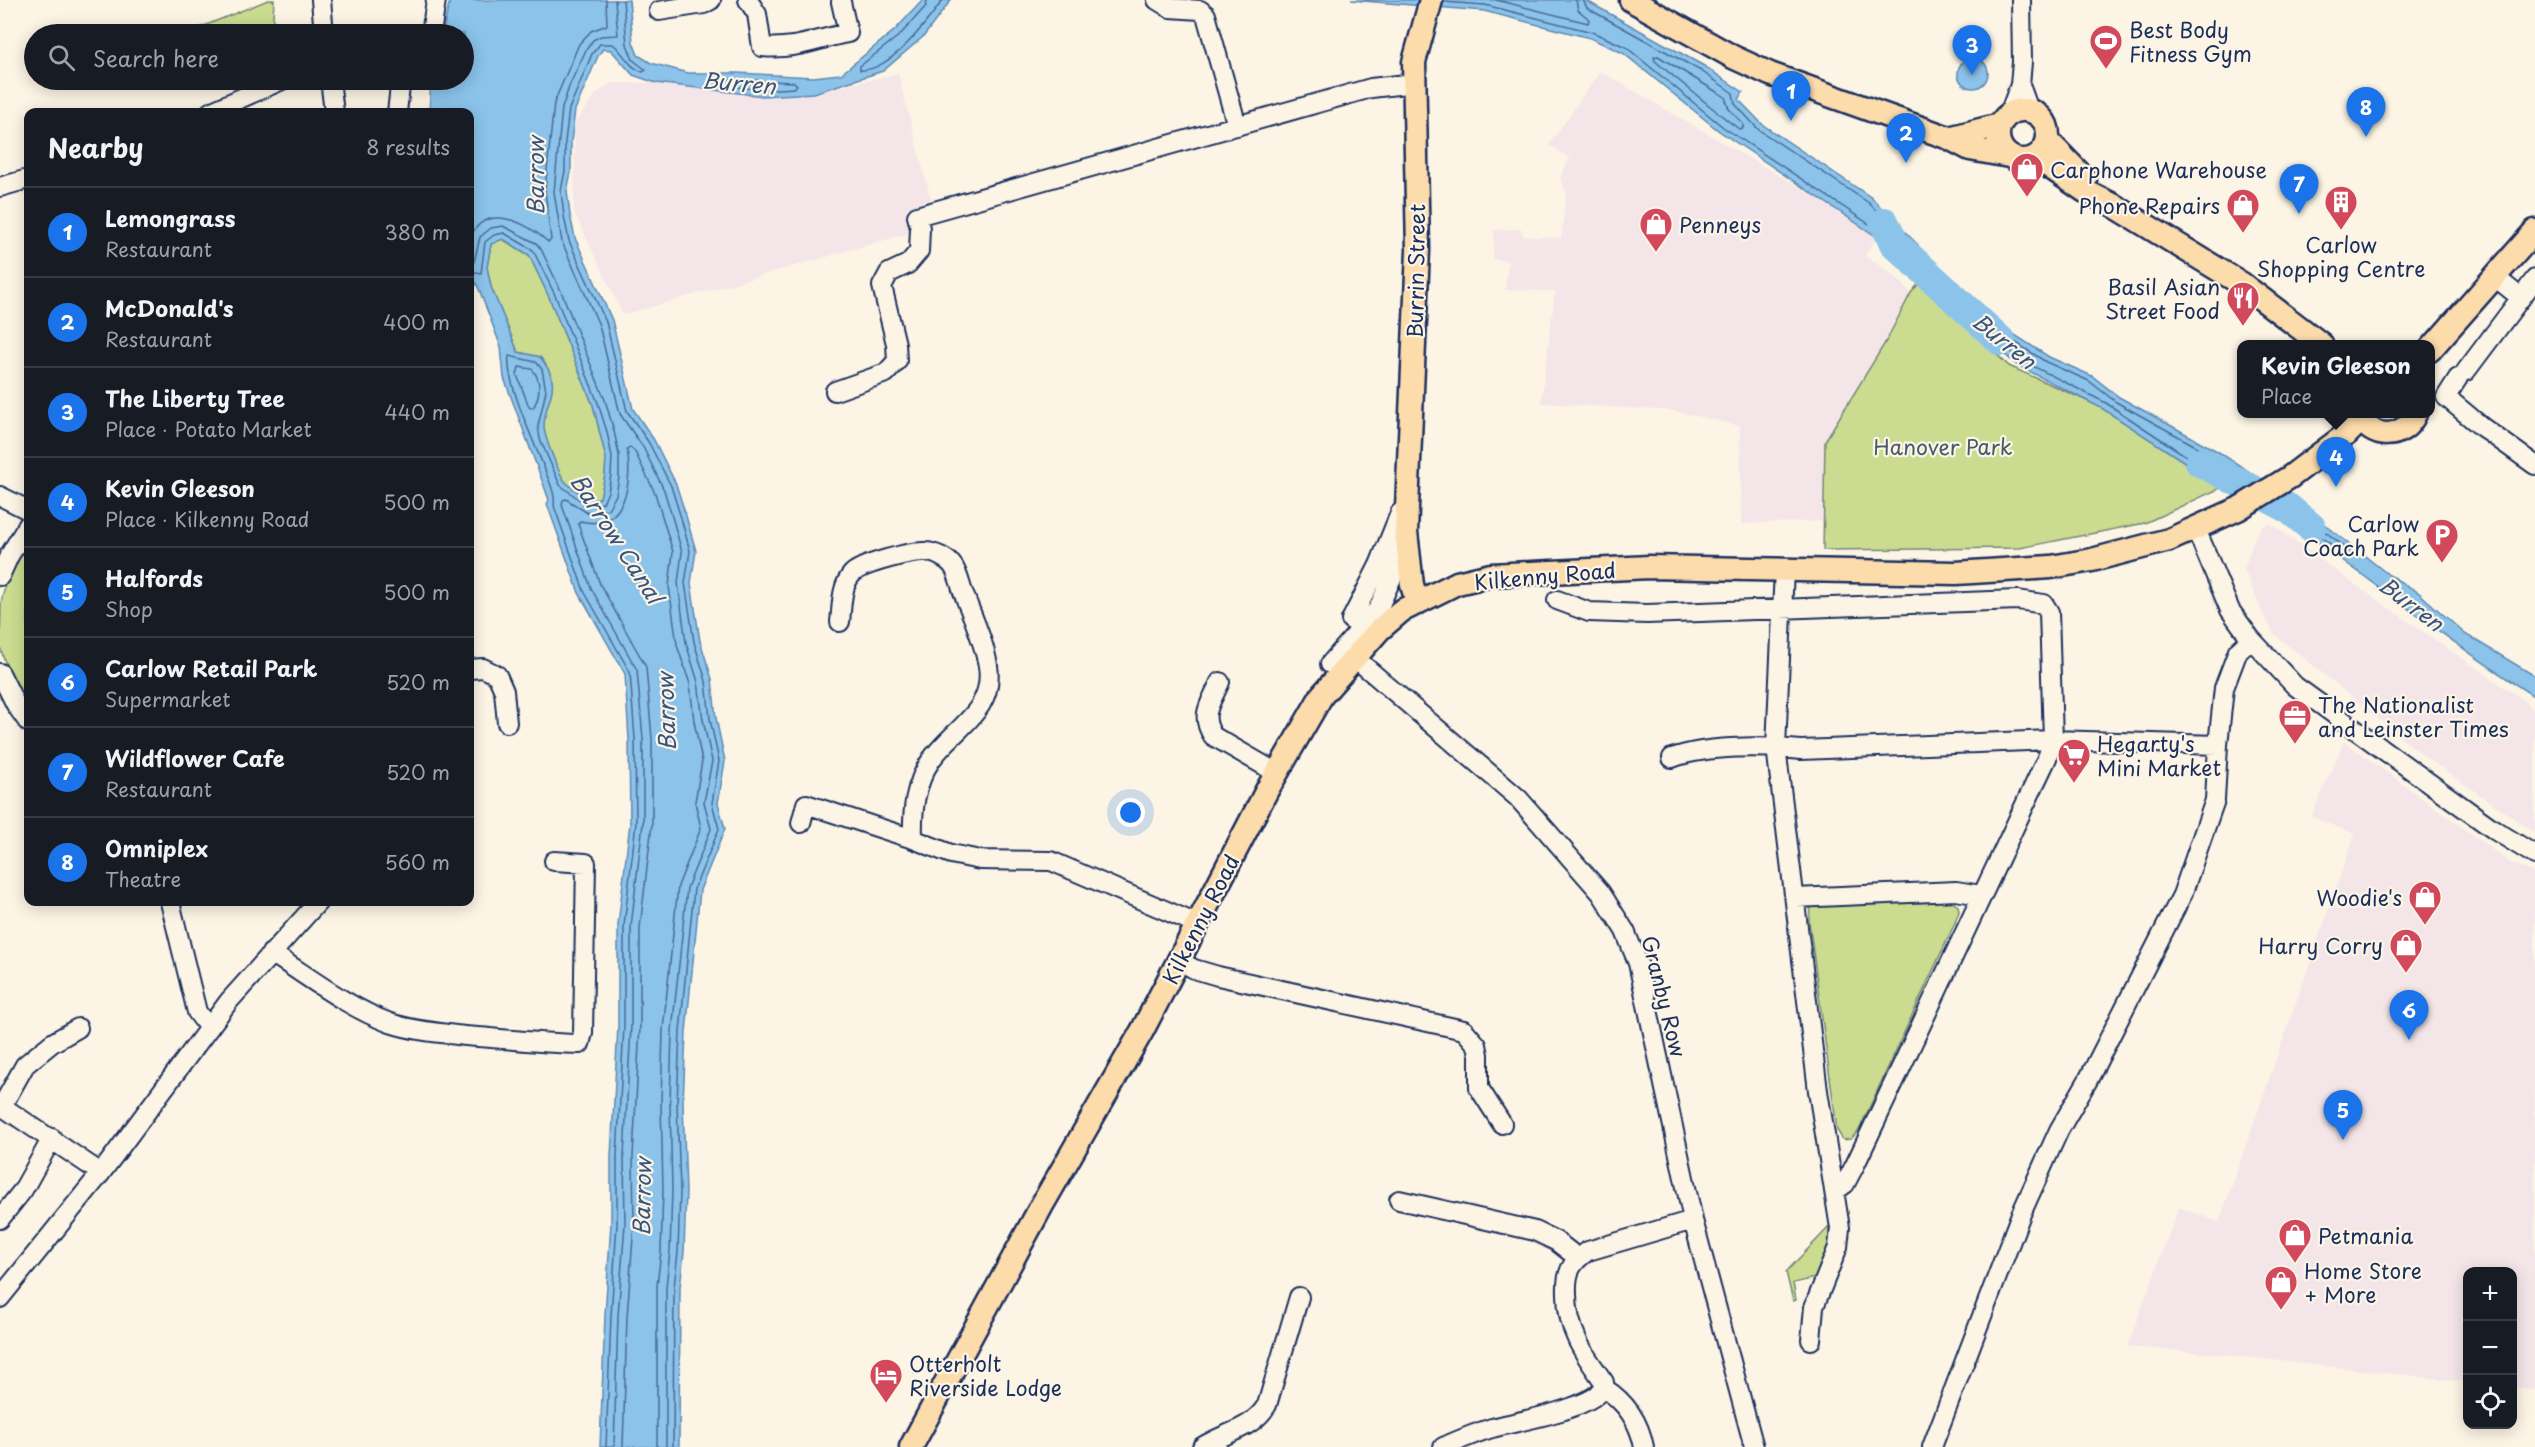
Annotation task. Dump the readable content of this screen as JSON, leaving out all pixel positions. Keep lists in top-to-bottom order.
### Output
{
  "streets": {
    "main road": ["Burrin Street", "Kilkenny Road"],
    "street": ["Granby Row"]
  },
  "crossings": [
    ["Burrin Street", "Kilkenny Road"],
    ["Kilkenny Road", "Granby Row"]
  ],
  "water": ["Burren", "Barrow", "Barrow Canal"],
  "parks": ["Hanover Park"],
  "places": {
    "sports": ["Best Body Fitness Gym"],
    "shop": [
      "Carphone Warehouse",
      "Phone Repairs",
      "Penneys",
      "Woodie's",
      "Harry Corry",
      "Petmania",
      "Home Store + More"
    ],
    "building": ["Carlow Shopping Centre"],
    "restaurant": ["Basil Asian Street Food"],
    "parking": ["Carlow Coach Park"],
    "office": ["The Nationalist and Leinster Times"],
    "supermarket": ["Hegarty's Mini Market"],
    "hotel": ["Otterholt Riverside Lodge"]
  },
  "page": {
    "search": "Search here",
    "pins": [
      "3",
      "1",
      "8",
      "2",
      "7",
      "4",
      "6",
      "5"
    ],
    "heading": ["Nearby", "8 results"],
    "list": [
      {
        "mark": "1",
        "name": "Lemongrass",
        "note": "Restaurant",
        "value": "380 m"
      },
      {
        "mark": "2",
        "name": "McDonald's",
        "note": "Restaurant",
        "value": "400 m"
      },
      {
        "mark": "3",
        "name": "The Liberty Tree",
        "note": "Place · Potato Market",
        "value": "440 m"
      },
      {
        "mark": "4",
        "name": "Kevin Gleeson",
        "note": "Place · Kilkenny Road",
        "value": "500 m"
      },
      {
        "mark": "5",
        "name": "Halfords",
        "note": "Shop",
        "value": "500 m"
      },
      {
        "mark": "6",
        "name": "Carlow Retail Park",
        "note": "Supermarket",
        "value": "520 m"
      },
      {
        "mark": "7",
        "name": "Wildflower Cafe",
        "note": "Restaurant",
        "value": "520 m"
      },
      {
        "mark": "8",
        "name": "Omniplex",
        "note": "Theatre",
        "value": "560 m"
      }
    ],
    "popup": ["Kevin Gleeson", "Place"],
    "map_buttons": ["+", "−"]
  }
}
